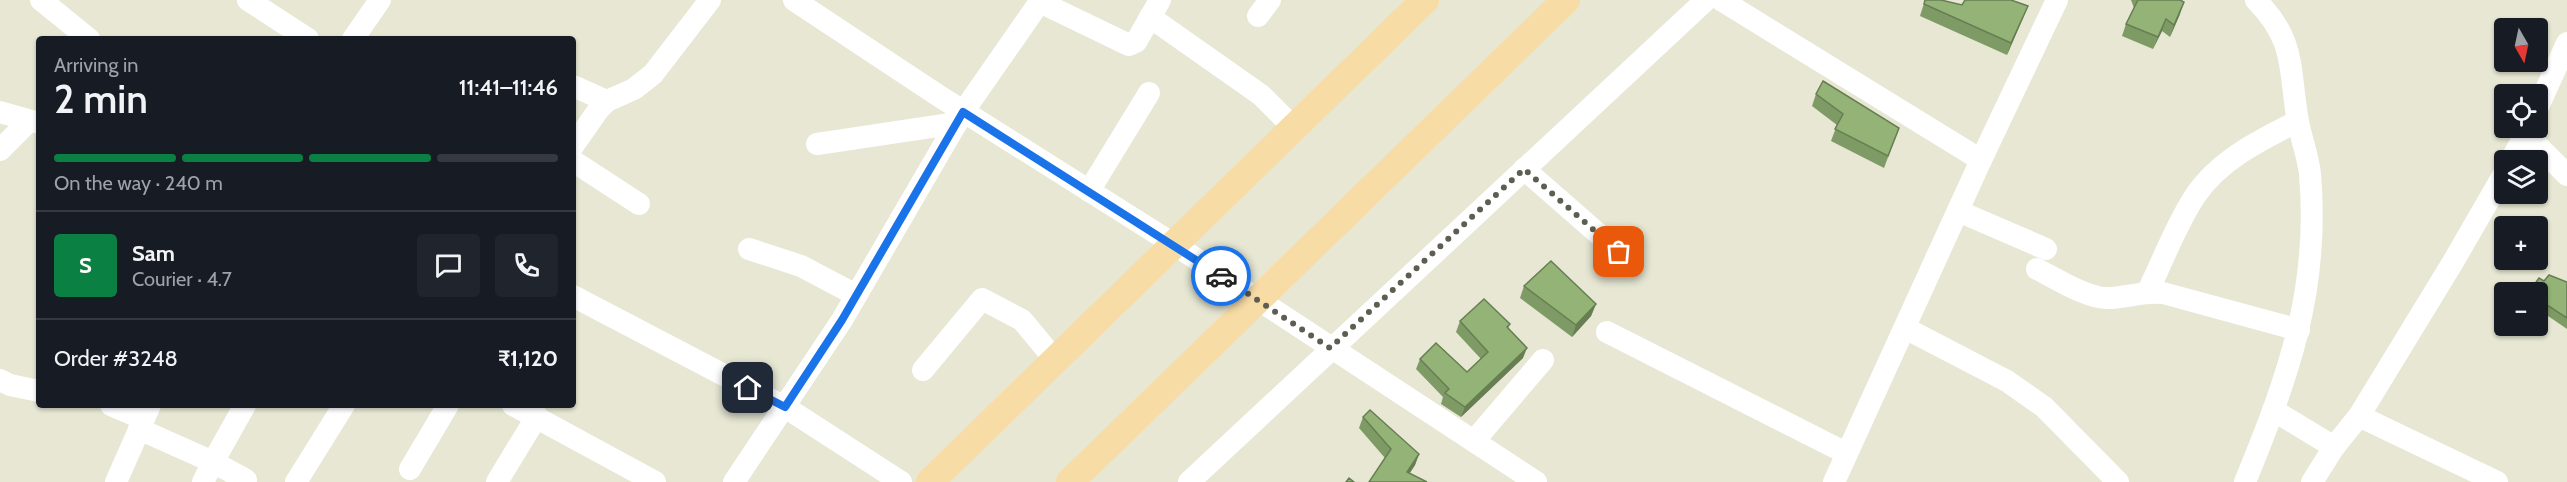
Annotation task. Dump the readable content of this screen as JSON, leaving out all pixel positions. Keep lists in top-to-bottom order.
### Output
{
  "north": "bottom",
  "page": {
    "map_buttons": ["+", "−"],
    "heading": ["2 min", "Arriving in", "11:41–11:46"],
    "panel": [
      "Sam",
      "Courier · 4.7",
      "Order #3248",
      "₹1,120"
    ],
    "bar": "On the way · 240 m",
    "round": "S"
  }
}
